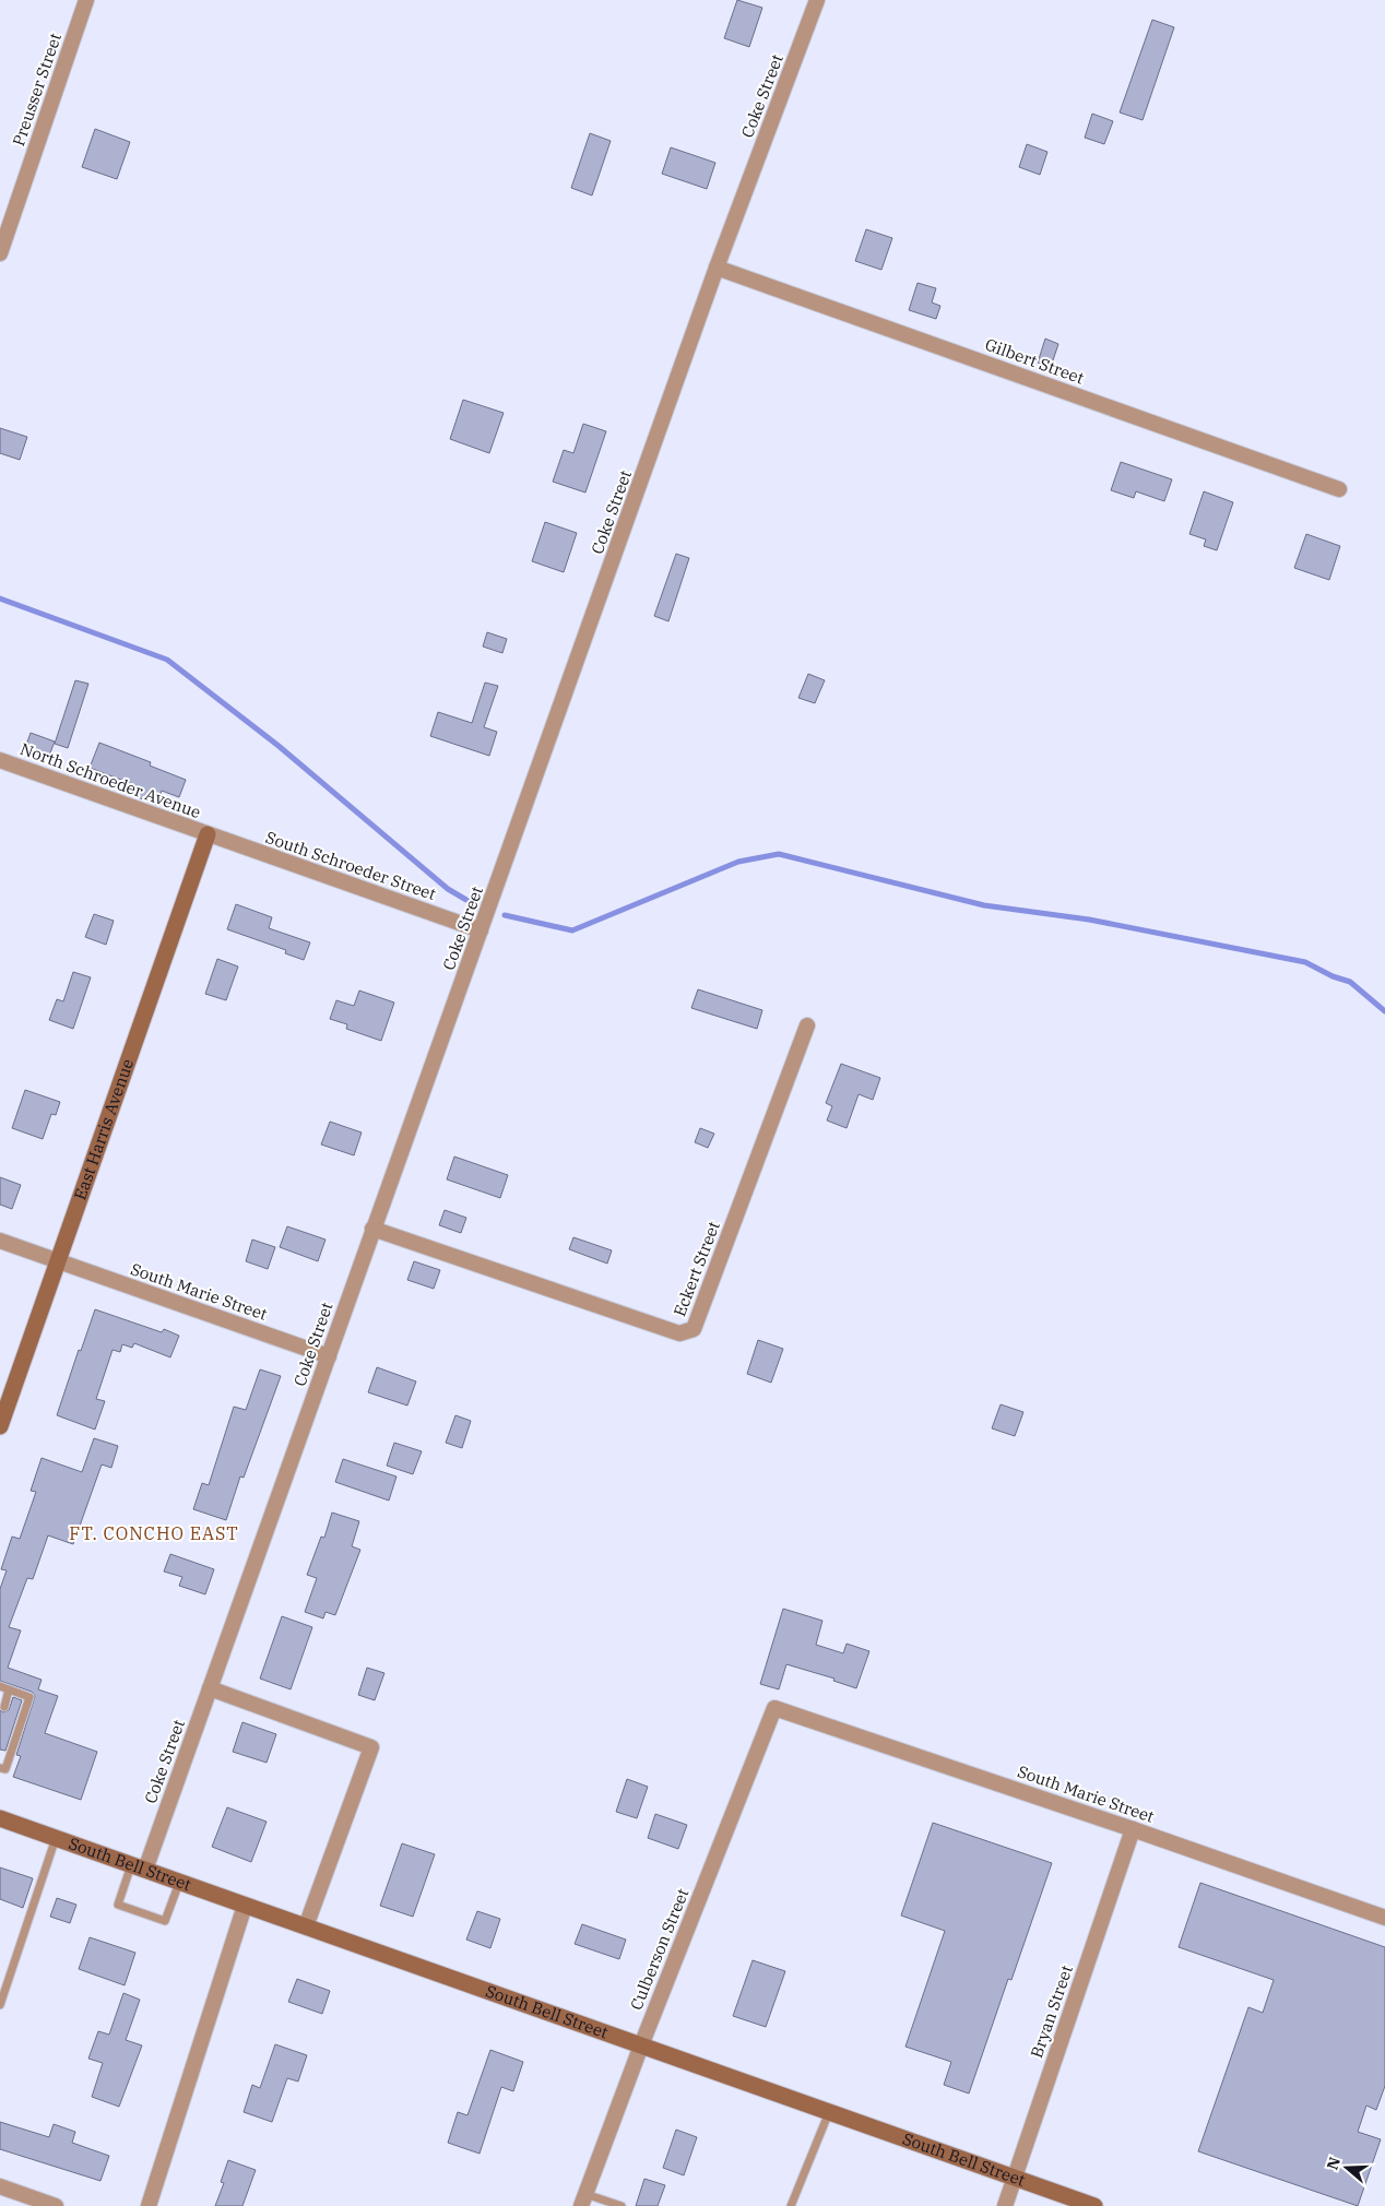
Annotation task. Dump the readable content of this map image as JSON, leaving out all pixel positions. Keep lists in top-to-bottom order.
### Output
{
  "streets": {
    "main road": ["East Harris Avenue", "South Bell Street"],
    "street": [
      "Preusser Street",
      "Coke Street",
      "Gilbert Street",
      "North Schroeder Avenue",
      "South Schroeder Street",
      "Eckert Street",
      "South Marie Street",
      "Culberson Street",
      "Bryan Street"
    ]
  },
  "crossings": [
    ["Coke Street", "Gilbert Street"],
    ["Coke Street", "South Schroeder Street"],
    ["Coke Street", "Eckert Street"],
    ["Coke Street", "South Marie Street"],
    ["Coke Street", "South Bell Street"],
    ["North Schroeder Avenue", "South Schroeder Street"],
    ["North Schroeder Avenue", "East Harris Avenue"],
    ["South Schroeder Street", "East Harris Avenue"],
    ["East Harris Avenue", "South Marie Street"],
    ["South Marie Street", "Culberson Street"],
    ["South Marie Street", "Bryan Street"],
    ["South Bell Street", "Culberson Street"],
    ["South Bell Street", "Bryan Street"]
  ],
  "districts": ["FT. CONCHO EAST"],
  "north": "left"
}
